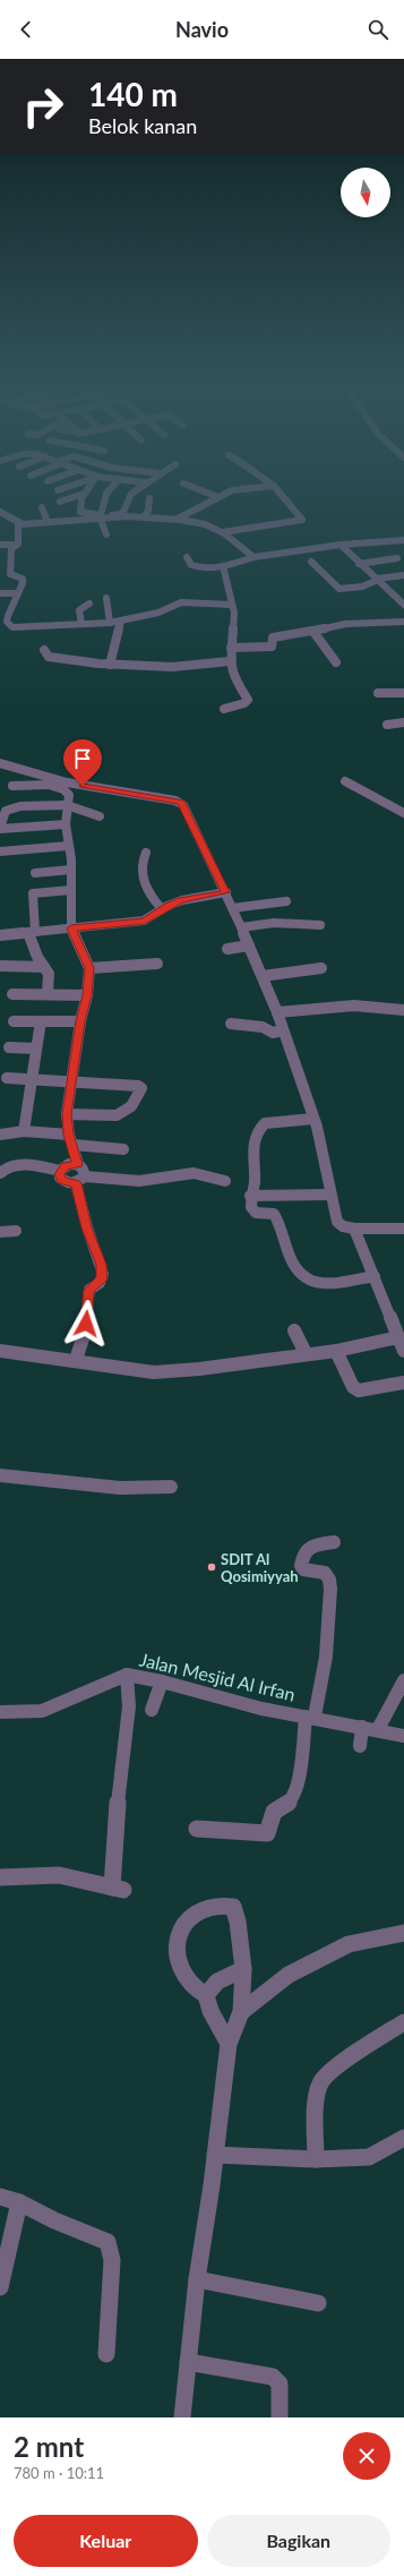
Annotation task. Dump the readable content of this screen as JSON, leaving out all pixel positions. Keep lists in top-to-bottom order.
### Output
{
  "streets": {
    "street": ["Jalan Mesjid Al Irfan"]
  },
  "places": ["SDIT Al Qosimiyyah"],
  "north": "bottom",
  "page": {
    "header": "Navio",
    "turn": ["140 m", "Belok kanan"],
    "heading": ["2 mnt", "780 m · 10:11"],
    "buttons": ["Keluar", "Bagikan"]
  }
}
